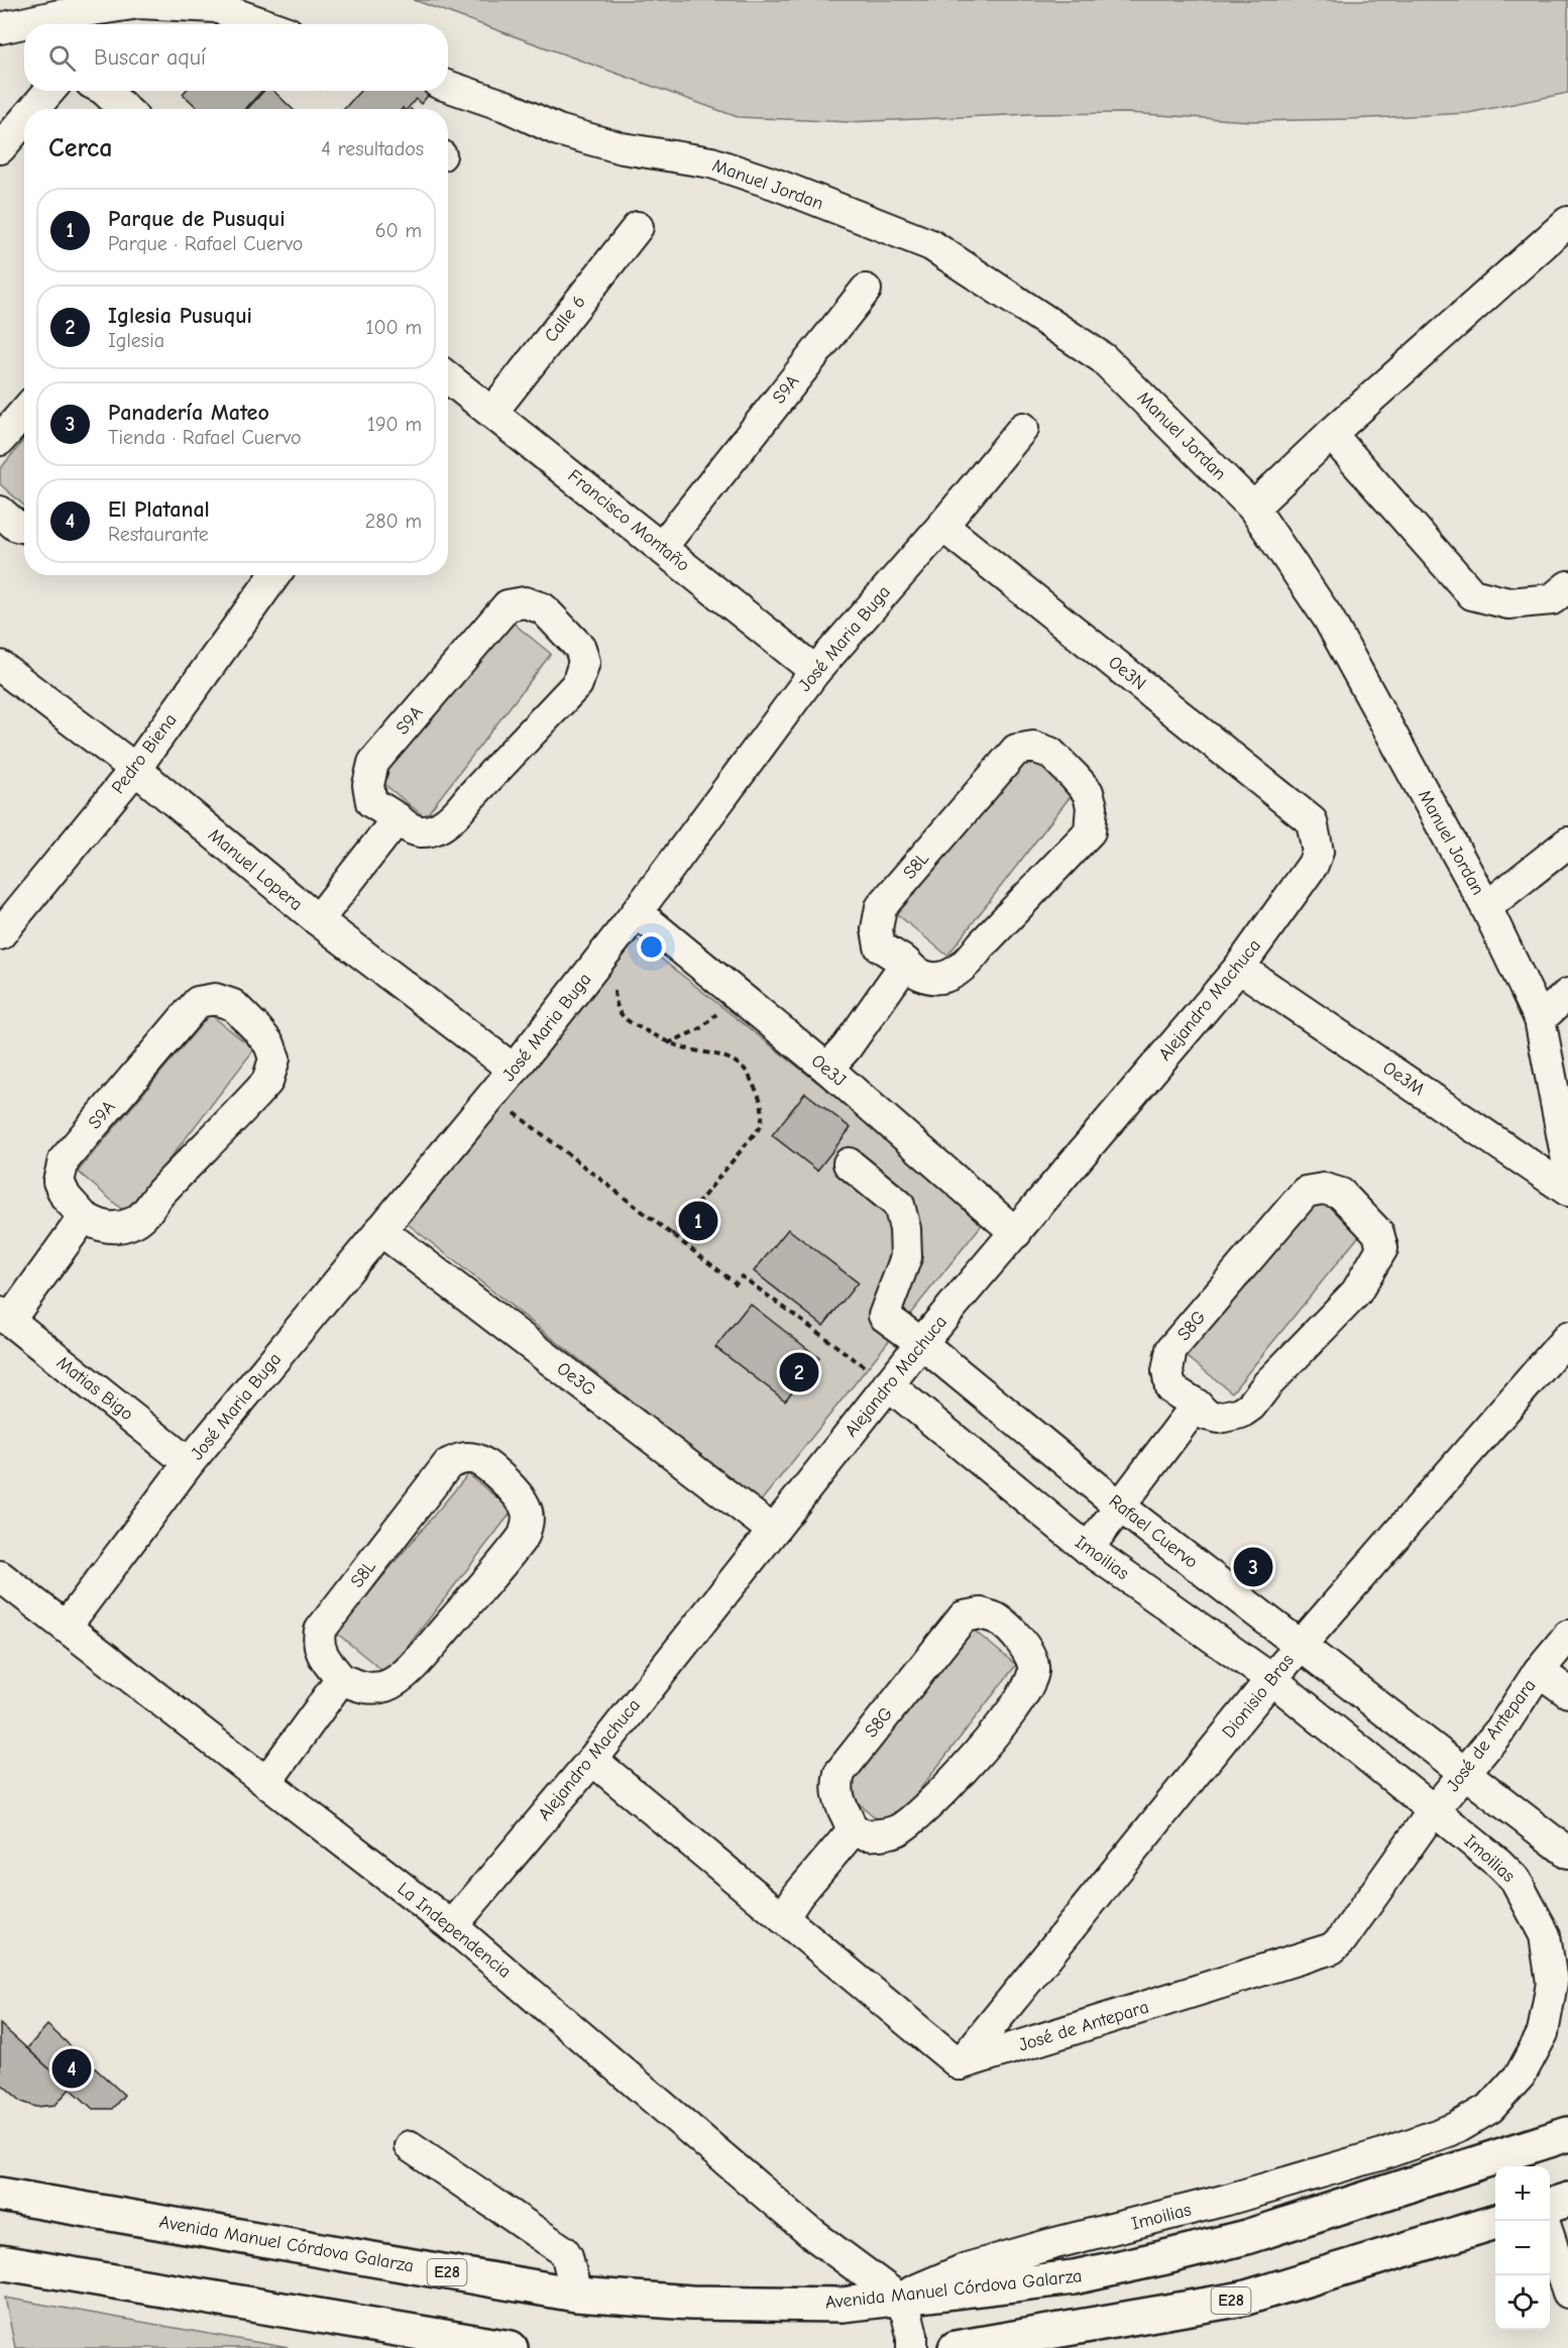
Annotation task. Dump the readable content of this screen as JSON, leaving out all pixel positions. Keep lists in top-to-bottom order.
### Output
{
  "streets": {
    "main road": ["Avenida Manuel Córdova Galarza", "E28"],
    "street": [
      "Manuel Jordan",
      "Calle 6",
      "S9A",
      "Francisco Montaño",
      "José Maria Buga",
      "Oe3N",
      "Pedro Biena",
      "S8L",
      "Manuel Lopera",
      "Alejandro Machuca",
      "Oe3J",
      "Oe3M",
      "S8G",
      "Oe3G",
      "Matias Bigo",
      "Rafael Cuervo",
      "Imoilias",
      "Dionisio Bras",
      "José de Antepara",
      "La Independencia"
    ]
  },
  "crossings": [
    ["Calle 6", "Francisco Montaño"],
    ["S9A", "Francisco Montaño"],
    ["Francisco Montaño", "José Maria Buga"],
    ["José Maria Buga", "Oe3N"],
    ["José Maria Buga", "Manuel Lopera"],
    ["José Maria Buga", "Oe3J"],
    ["José Maria Buga", "Oe3G"],
    ["José Maria Buga", "Matias Bigo"],
    ["José Maria Buga", "La Independencia"],
    ["Oe3N", "Alejandro Machuca"],
    ["Pedro Biena", "Manuel Lopera"],
    ["Alejandro Machuca", "Oe3J"],
    ["Alejandro Machuca", "Oe3M"],
    ["Alejandro Machuca", "Oe3G"],
    ["Alejandro Machuca", "Rafael Cuervo"],
    ["Alejandro Machuca", "Imoilias"],
    ["Alejandro Machuca", "La Independencia"],
    ["Rafael Cuervo", "Dionisio Bras"],
    ["Rafael Cuervo", "José de Antepara"],
    ["Imoilias", "Dionisio Bras"],
    ["Imoilias", "José de Antepara"],
    ["Imoilias", "La Independencia"],
    ["Imoilias", "Avenida Manuel Córdova Galarza"],
    ["Dionisio Bras", "José de Antepara"],
    ["La Independencia", "Avenida Manuel Córdova Galarza"]
  ],
  "page": {
    "search": "Buscar aquí",
    "heading": ["Cerca", "4 resultados"],
    "list": [
      {
        "mark": "1",
        "name": "Parque de Pusuqui",
        "note": "Parque · Rafael Cuervo",
        "value": "60 m"
      },
      {
        "mark": "2",
        "name": "Iglesia Pusuqui",
        "note": "Iglesia",
        "value": "100 m"
      },
      {
        "mark": "3",
        "name": "Panadería Mateo",
        "note": "Tienda · Rafael Cuervo",
        "value": "190 m"
      },
      {
        "mark": "4",
        "name": "El Platanal",
        "note": "Restaurante",
        "value": "280 m"
      }
    ],
    "pins": [
      "1",
      "2",
      "3",
      "4"
    ],
    "map_buttons": ["+", "−"]
  }
}
